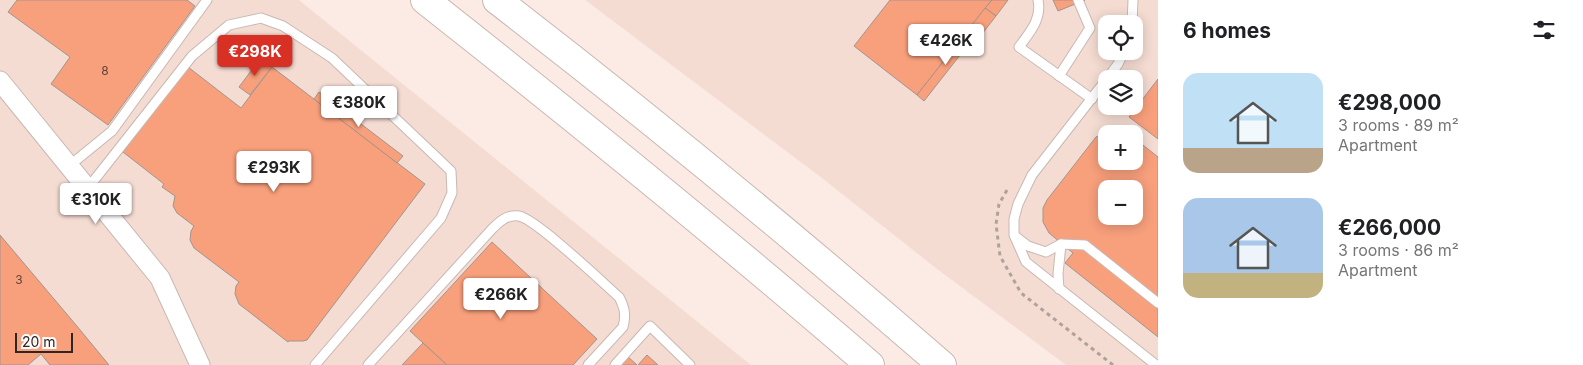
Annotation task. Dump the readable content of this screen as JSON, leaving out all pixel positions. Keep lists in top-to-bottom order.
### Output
{
  "house_numbers": ["8", "3"],
  "scale_bar": "20 m",
  "page": {
    "heading": "6 homes",
    "map_buttons": ["+", "−"],
    "price": [
      "€426K",
      "€298K",
      "€380K",
      "€293K",
      "€310K",
      "€266K"
    ],
    "list": [
      {
        "name": "€298,000",
        "note": "3 rooms · 89 m² · Apartment"
      },
      {
        "name": "€266,000",
        "note": "3 rooms · 86 m² · Apartment"
      }
    ],
    "scale": "20 m"
  }
}
